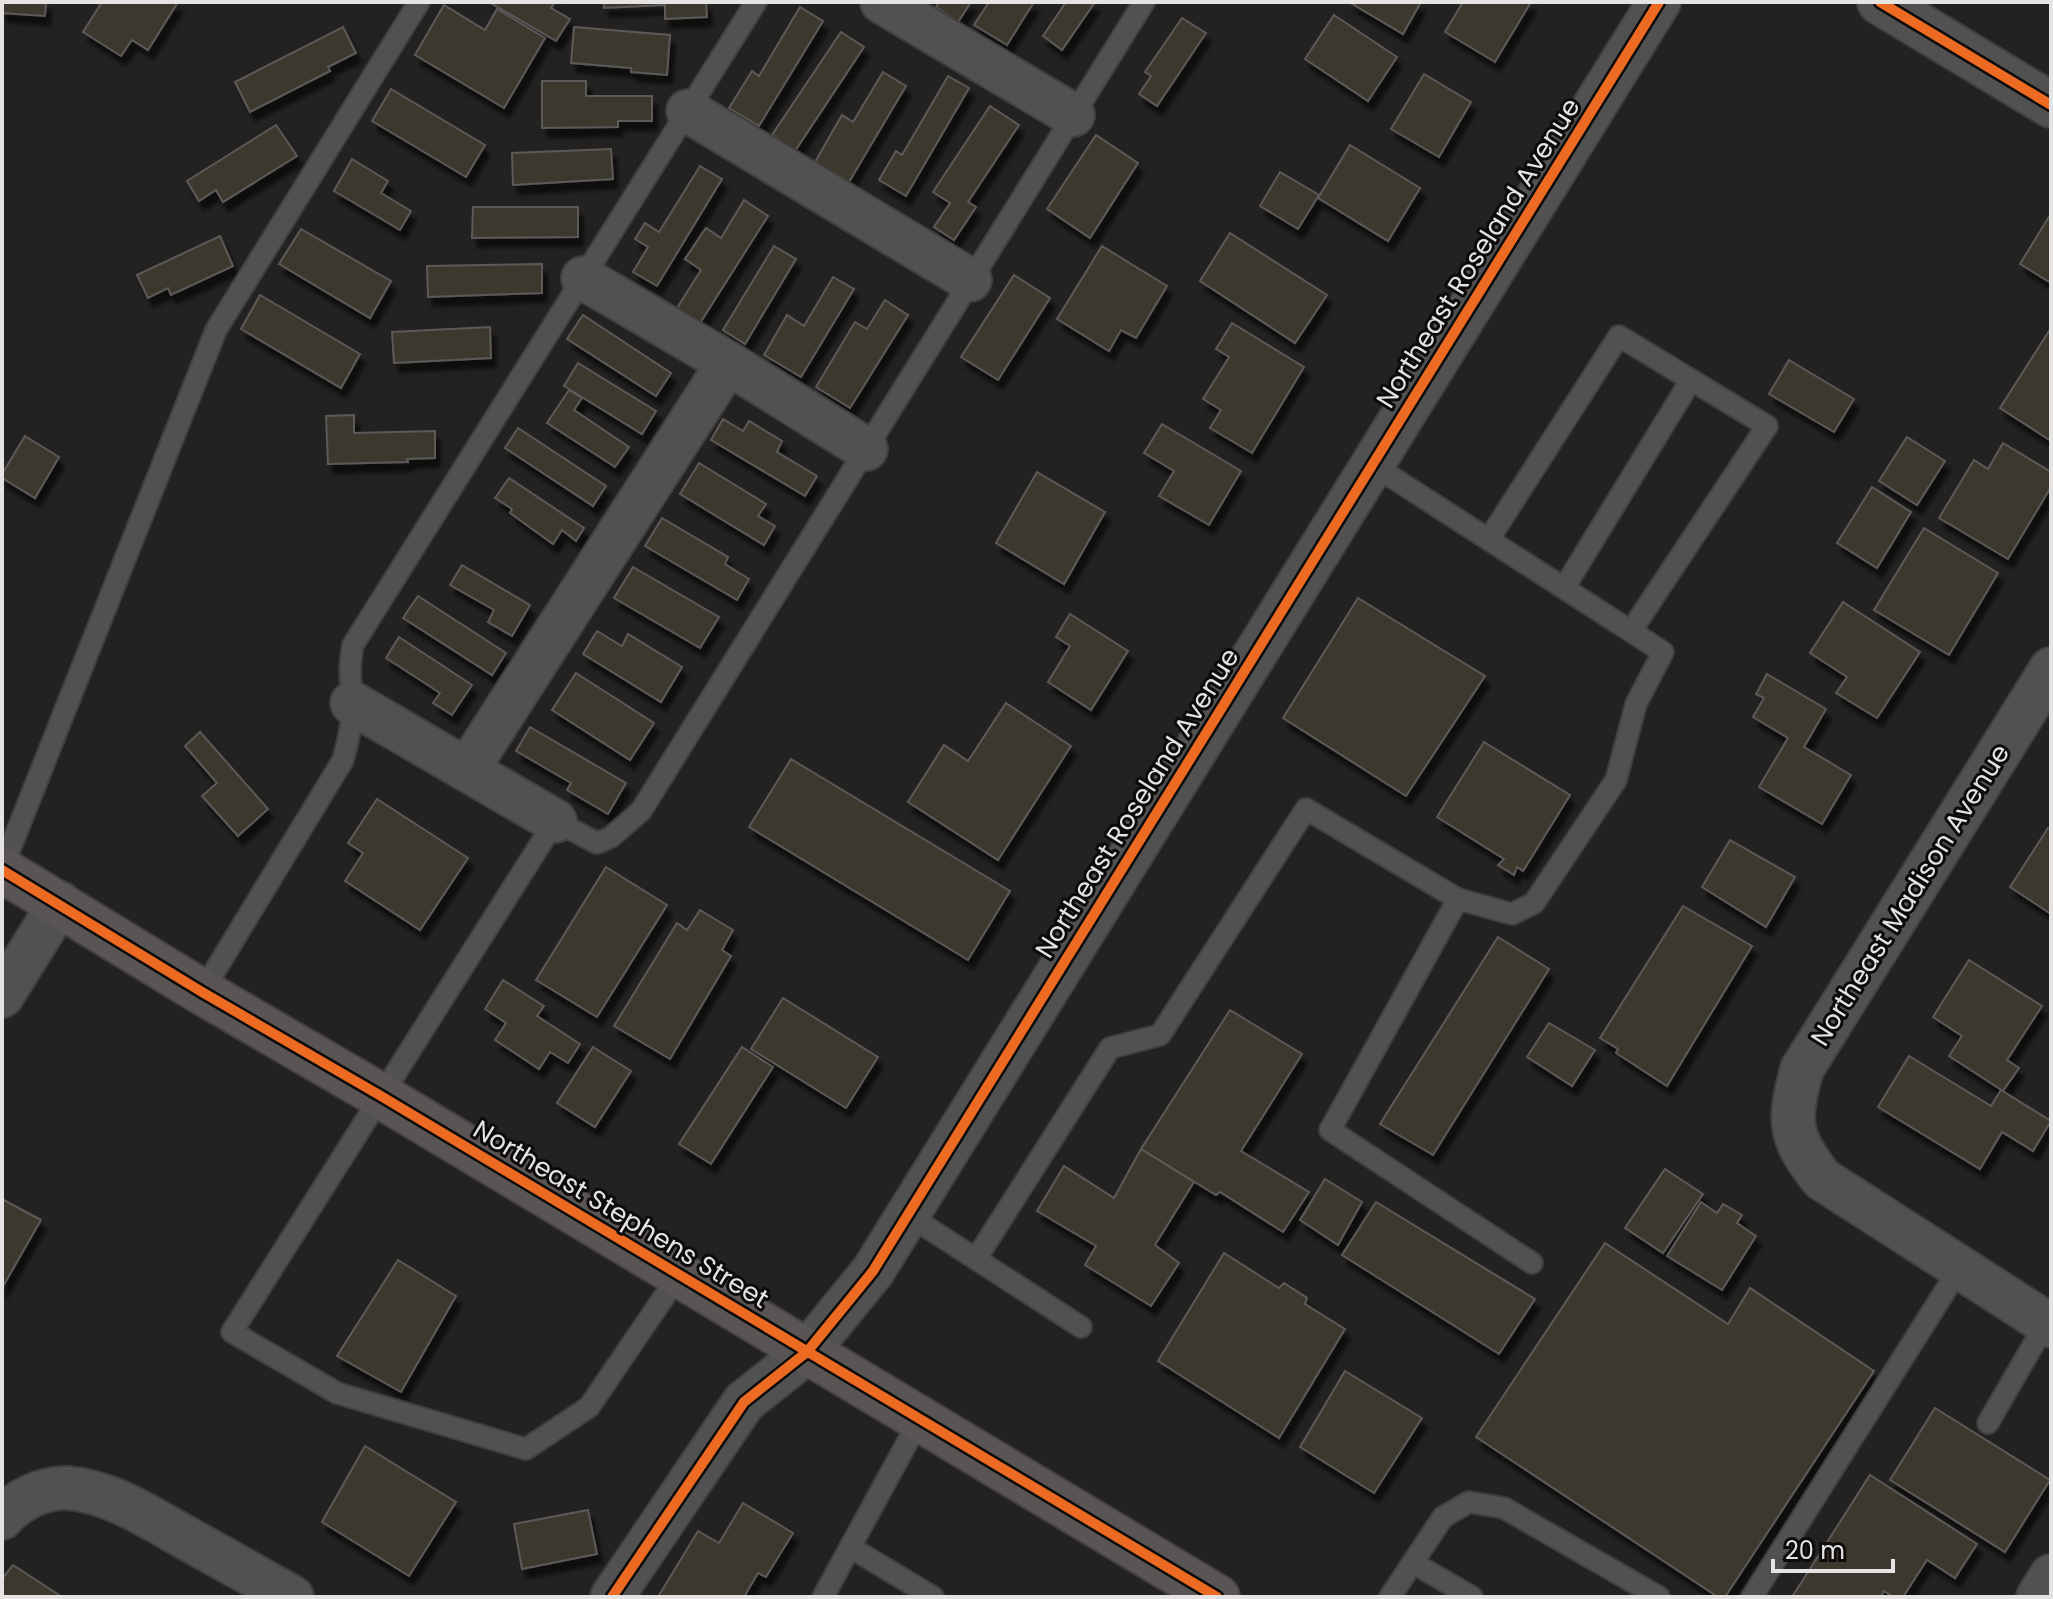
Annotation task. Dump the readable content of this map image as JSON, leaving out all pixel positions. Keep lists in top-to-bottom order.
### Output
{
  "streets": {
    "main road": ["Northeast Stephens Street"],
    "street": ["Northeast Roseland Avenue", "Northeast Madison Avenue"]
  },
  "crossings": [
    ["Northeast Roseland Avenue", "Northeast Stephens Street"]
  ],
  "scale_bar": "20 m"
}
